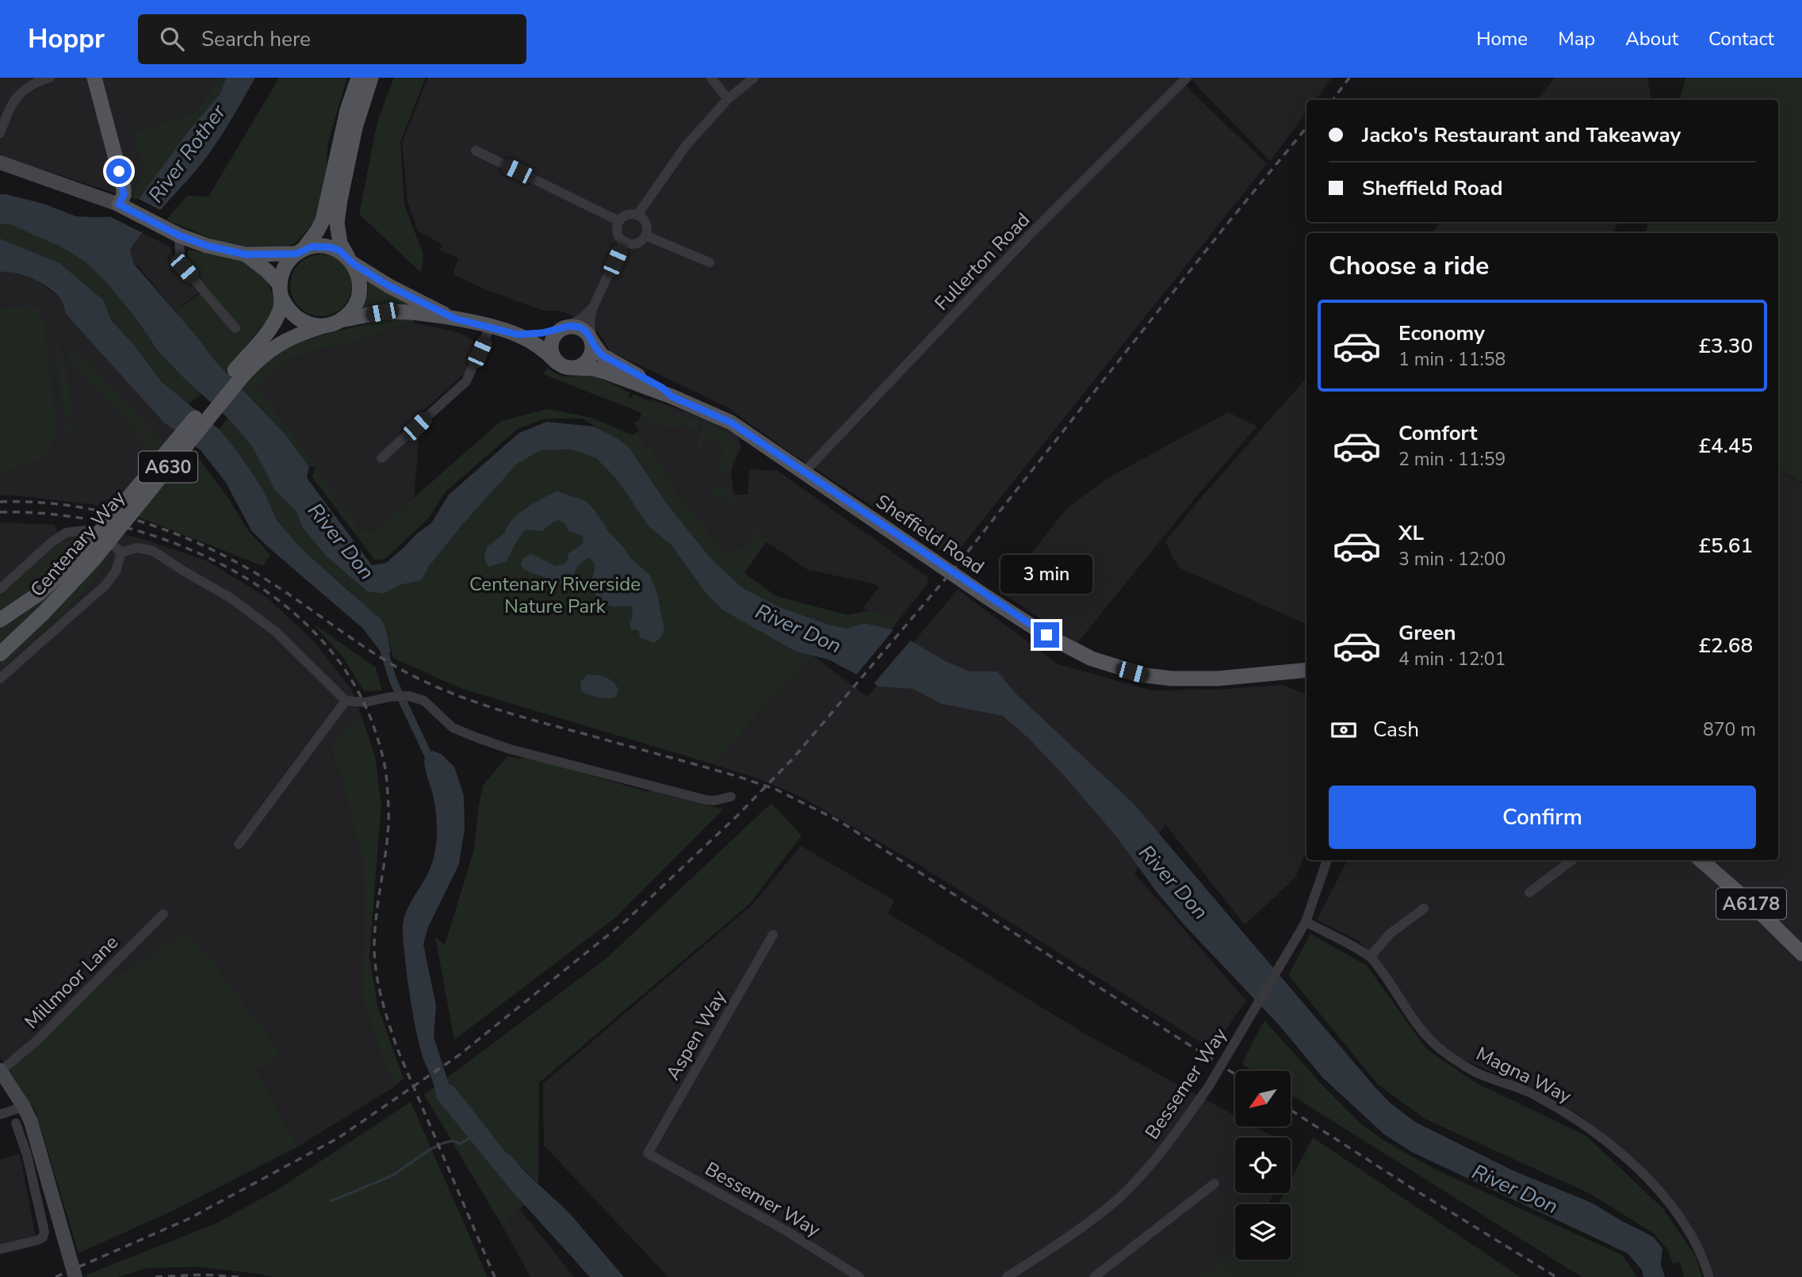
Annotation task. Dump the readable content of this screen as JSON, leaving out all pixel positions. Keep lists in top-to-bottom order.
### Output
{
  "streets": {
    "main road": [
      "A630",
      "Sheffield Road",
      "Centenary Way",
      "A6178"
    ],
    "street": [
      "Fullerton Road",
      "Millmoor Lane",
      "Aspen Way",
      "Magna Way",
      "Bessemer Way"
    ]
  },
  "crossings": [
    ["Fullerton Road", "Sheffield Road"],
    ["A630", "Centenary Way"],
    ["Aspen Way", "Bessemer Way"],
    ["Magna Way", "Bessemer Way"]
  ],
  "water": ["River Rother", "River Don"],
  "parks": ["Centenary Riverside Nature Park"],
  "north": "bottom left",
  "page": {
    "header": "Hoppr",
    "search": "Search here",
    "nav": [
      "Home",
      "Map",
      "About",
      "Contact"
    ],
    "banner": ["Jacko's Restaurant and Takeaway", "Sheffield Road"],
    "heading": "Choose a ride",
    "list": [
      {
        "name": "Economy",
        "note": "1 min · 11:58",
        "value": "£3.30"
      },
      {
        "name": "Comfort",
        "note": "2 min · 11:59",
        "value": "£4.45"
      },
      {
        "name": "XL",
        "note": "3 min · 12:00",
        "value": "£5.61"
      },
      {
        "name": "Green",
        "note": "4 min · 12:01",
        "value": "£2.68"
      }
    ],
    "bubble": "3 min",
    "pay": ["Cash", "870 m"],
    "buttons": "Confirm"
  }
}
